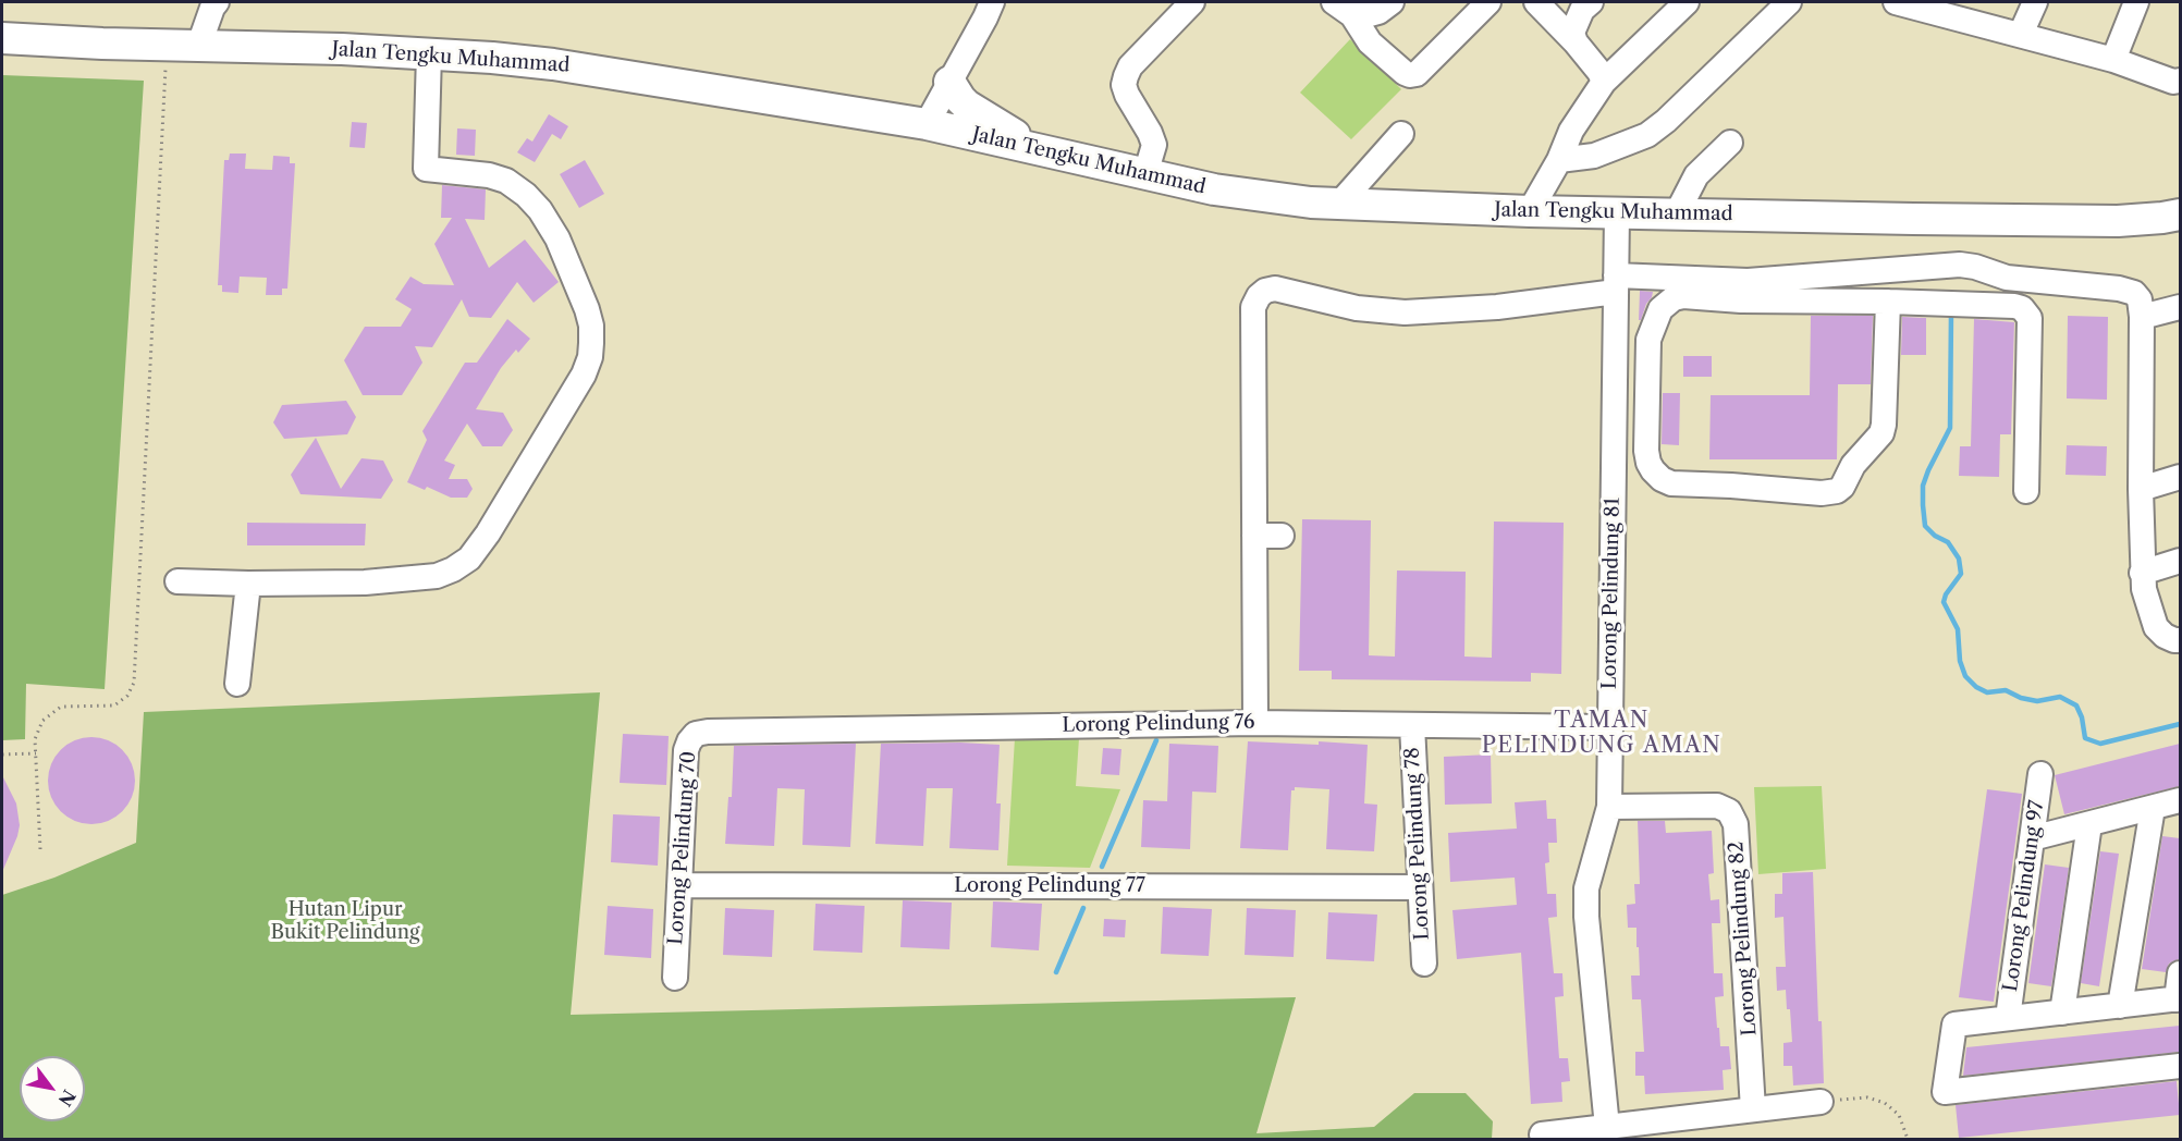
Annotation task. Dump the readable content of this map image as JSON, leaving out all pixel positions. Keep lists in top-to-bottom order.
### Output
{
  "streets": {
    "main road": ["Jalan Tengku Muhammad"],
    "street": [
      "Lorong Pelindung 81",
      "Lorong Pelindung 76",
      "Lorong Pelindung 78",
      "Lorong Pelindung 70",
      "Lorong Pelindung 77",
      "Lorong Pelindung 97",
      "Lorong Pelindung 82"
    ]
  },
  "crossings": [
    ["Jalan Tengku Muhammad", "Lorong Pelindung 81"],
    ["Lorong Pelindung 81", "Lorong Pelindung 76"],
    ["Lorong Pelindung 81", "Lorong Pelindung 82"],
    ["Lorong Pelindung 76", "Lorong Pelindung 78"],
    ["Lorong Pelindung 76", "Lorong Pelindung 70"],
    ["Lorong Pelindung 78", "Lorong Pelindung 77"],
    ["Lorong Pelindung 70", "Lorong Pelindung 77"]
  ],
  "districts": ["TAMAN PELINDUNG AMAN"],
  "parks": ["Hutan Lipur Bukit Pelindung"],
  "north": "bottom right"
}
